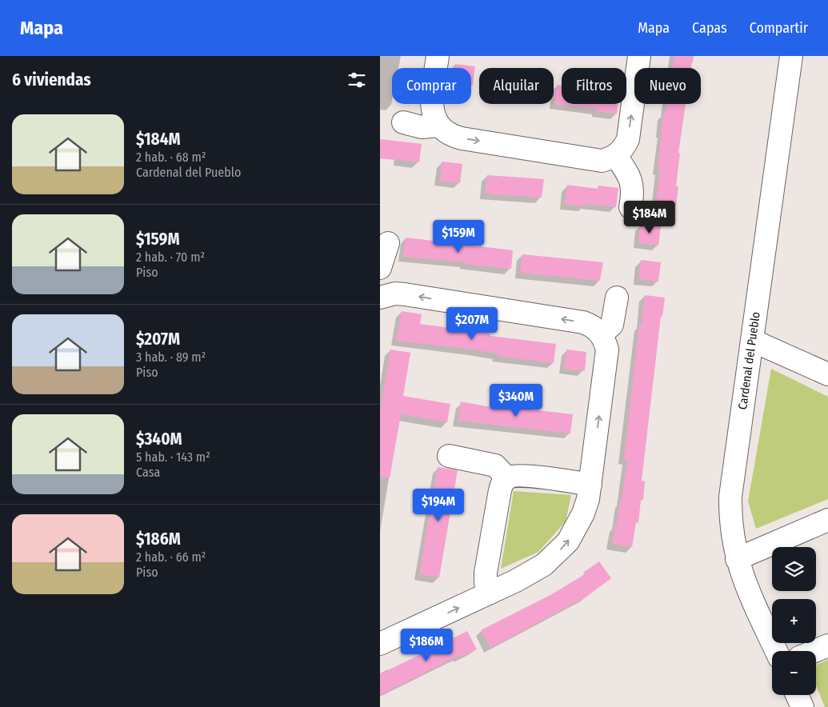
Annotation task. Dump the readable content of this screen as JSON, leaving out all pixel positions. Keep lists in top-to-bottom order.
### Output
{
  "streets": {
    "street": ["Cardenal del Pueblo"]
  },
  "page": {
    "header": "Mapa",
    "nav": ["Mapa", "Capas", "Compartir"],
    "heading": "6 viviendas",
    "chip": [
      "Comprar",
      "Alquilar",
      "Filtros",
      "Nuevo"
    ],
    "list": [
      {
        "name": "$184M",
        "note": "2 hab. · 68 m² · Cardenal del Pueblo"
      },
      {
        "name": "$159M",
        "note": "2 hab. · 70 m² · Piso"
      },
      {
        "name": "$207M",
        "note": "3 hab. · 89 m² · Piso"
      },
      {
        "name": "$340M",
        "note": "5 hab. · 143 m² · Casa"
      },
      {
        "name": "$186M",
        "note": "2 hab. · 66 m² · Piso"
      }
    ],
    "price": [
      "$184M",
      "$159M",
      "$207M",
      "$340M",
      "$194M",
      "$186M"
    ],
    "map_buttons": ["+", "−"]
  }
}
